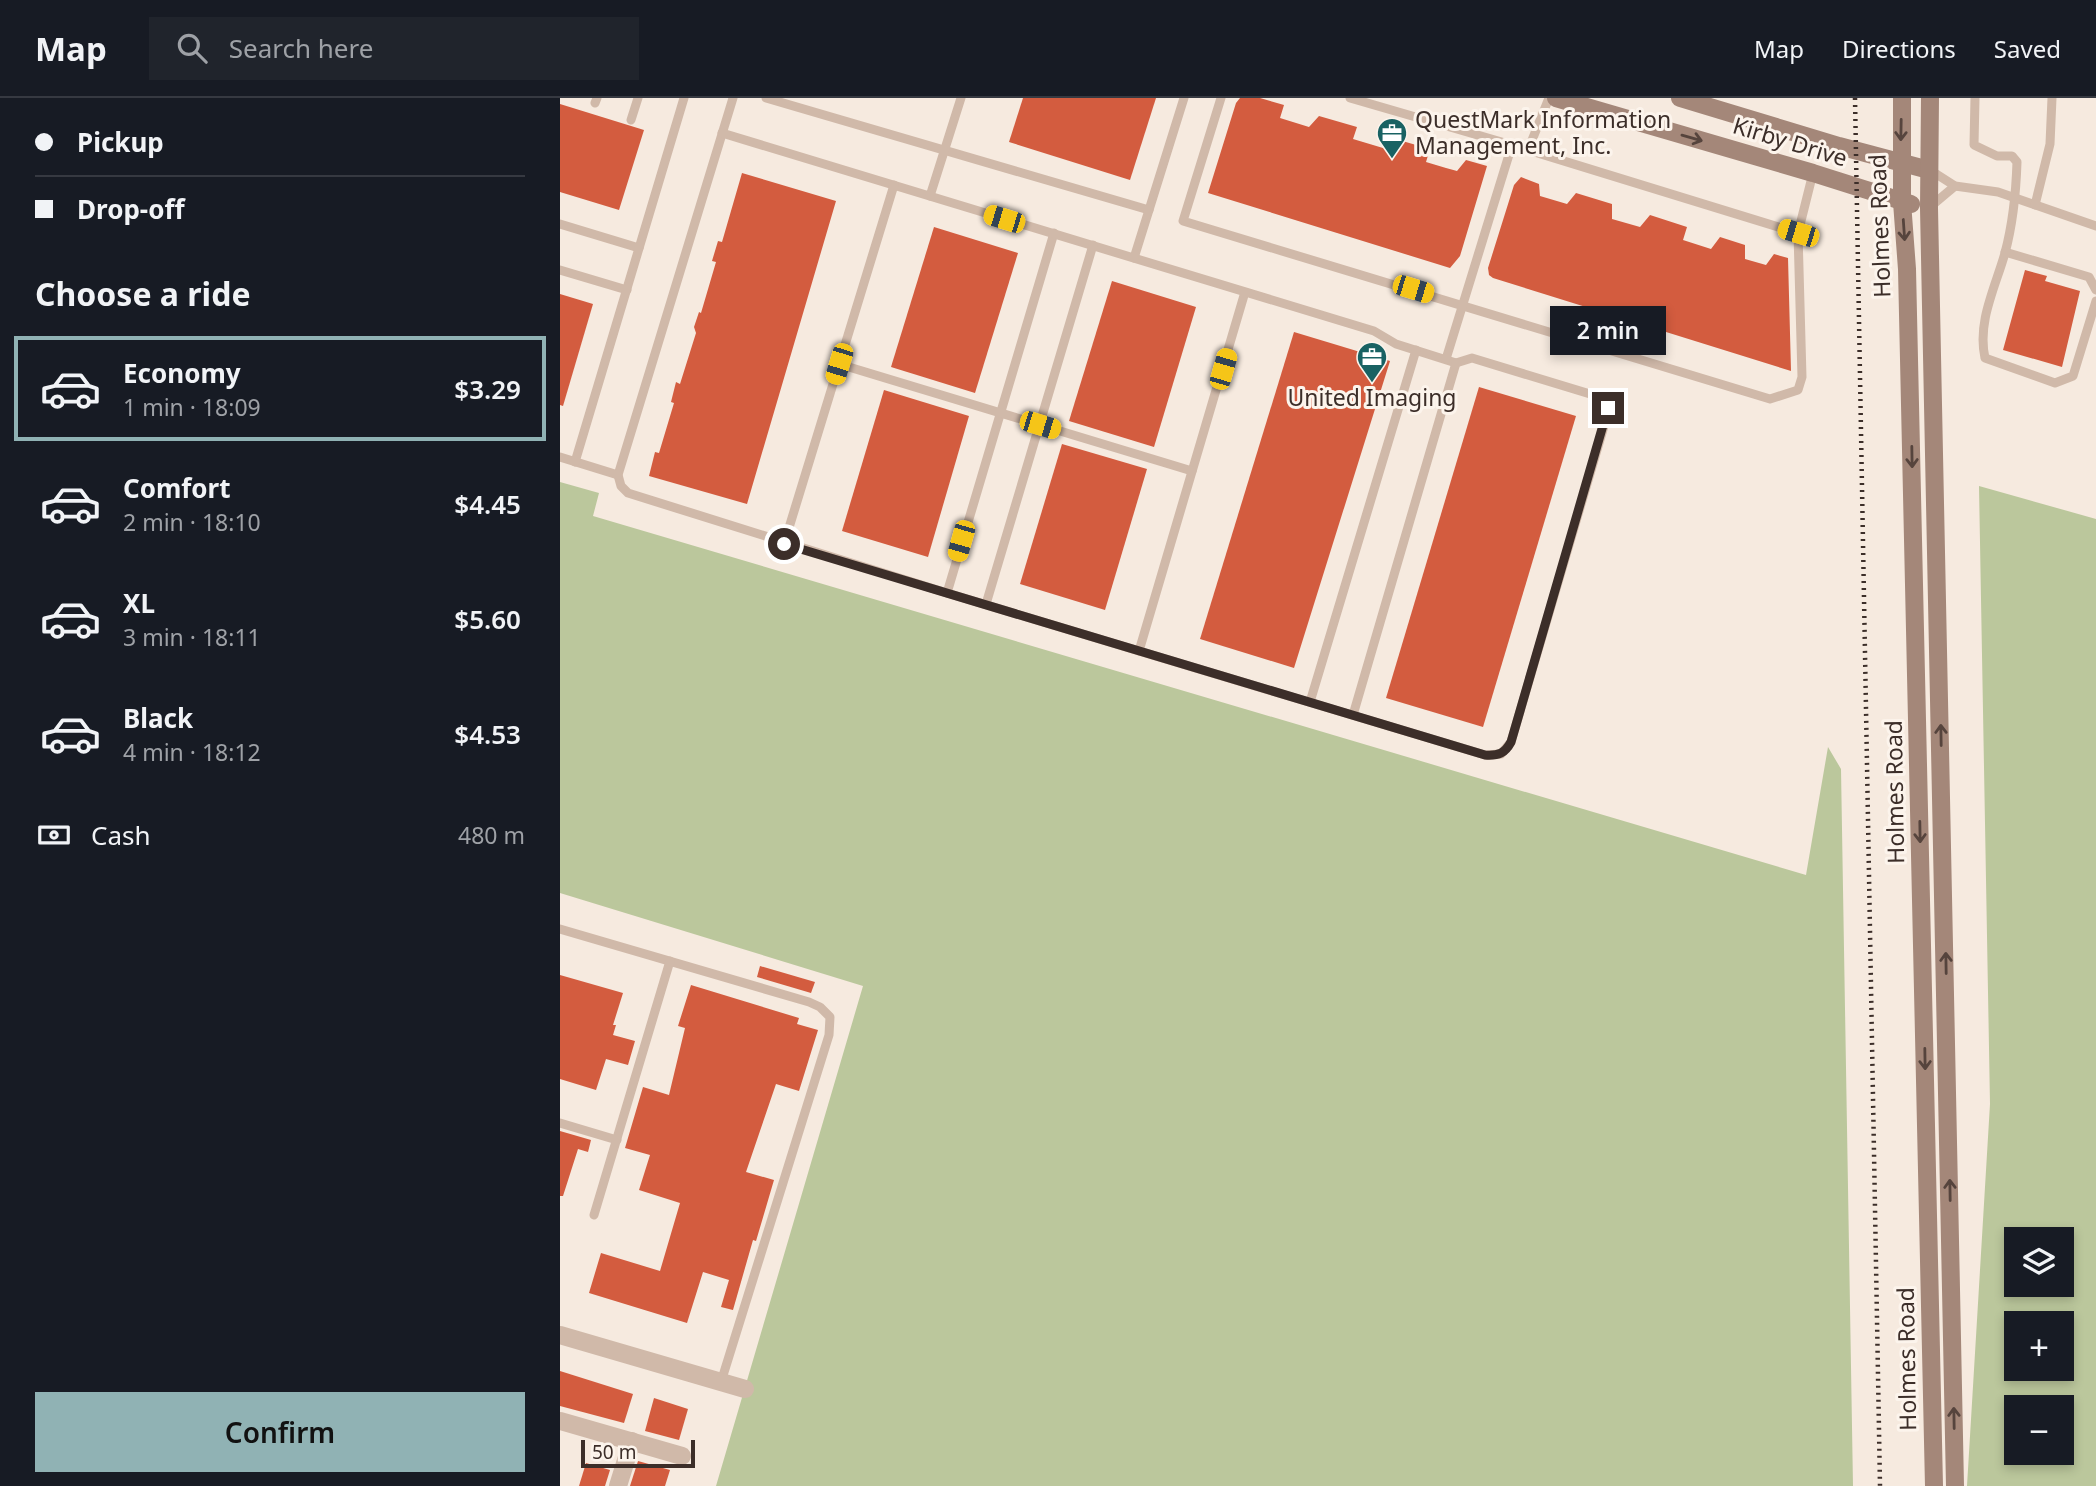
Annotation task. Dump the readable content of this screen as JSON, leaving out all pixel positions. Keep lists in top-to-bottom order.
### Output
{
  "streets": {
    "main road": ["Kirby Drive", "Holmes Road"]
  },
  "crossings": [
    ["Kirby Drive", "Holmes Road"]
  ],
  "places": {
    "office": ["QuestMark Information Management, Inc.", "United Imaging"]
  },
  "scale_bar": "50 m",
  "page": {
    "header": "Map",
    "search": "Search here",
    "nav": ["Map", "Directions", "Saved"],
    "banner": ["Pickup", "Drop-off"],
    "heading": "Choose a ride",
    "bubble": "2 min",
    "list": [
      {
        "name": "Economy",
        "note": "1 min · 18:09",
        "value": "$3.29"
      },
      {
        "name": "Comfort",
        "note": "2 min · 18:10",
        "value": "$4.45"
      },
      {
        "name": "XL",
        "note": "3 min · 18:11",
        "value": "$5.60"
      },
      {
        "name": "Black",
        "note": "4 min · 18:12",
        "value": "$4.53"
      }
    ],
    "pay": ["Cash", "480 m"],
    "map_buttons": ["+", "−"],
    "buttons": "Confirm",
    "scale": "50 m"
  }
}
